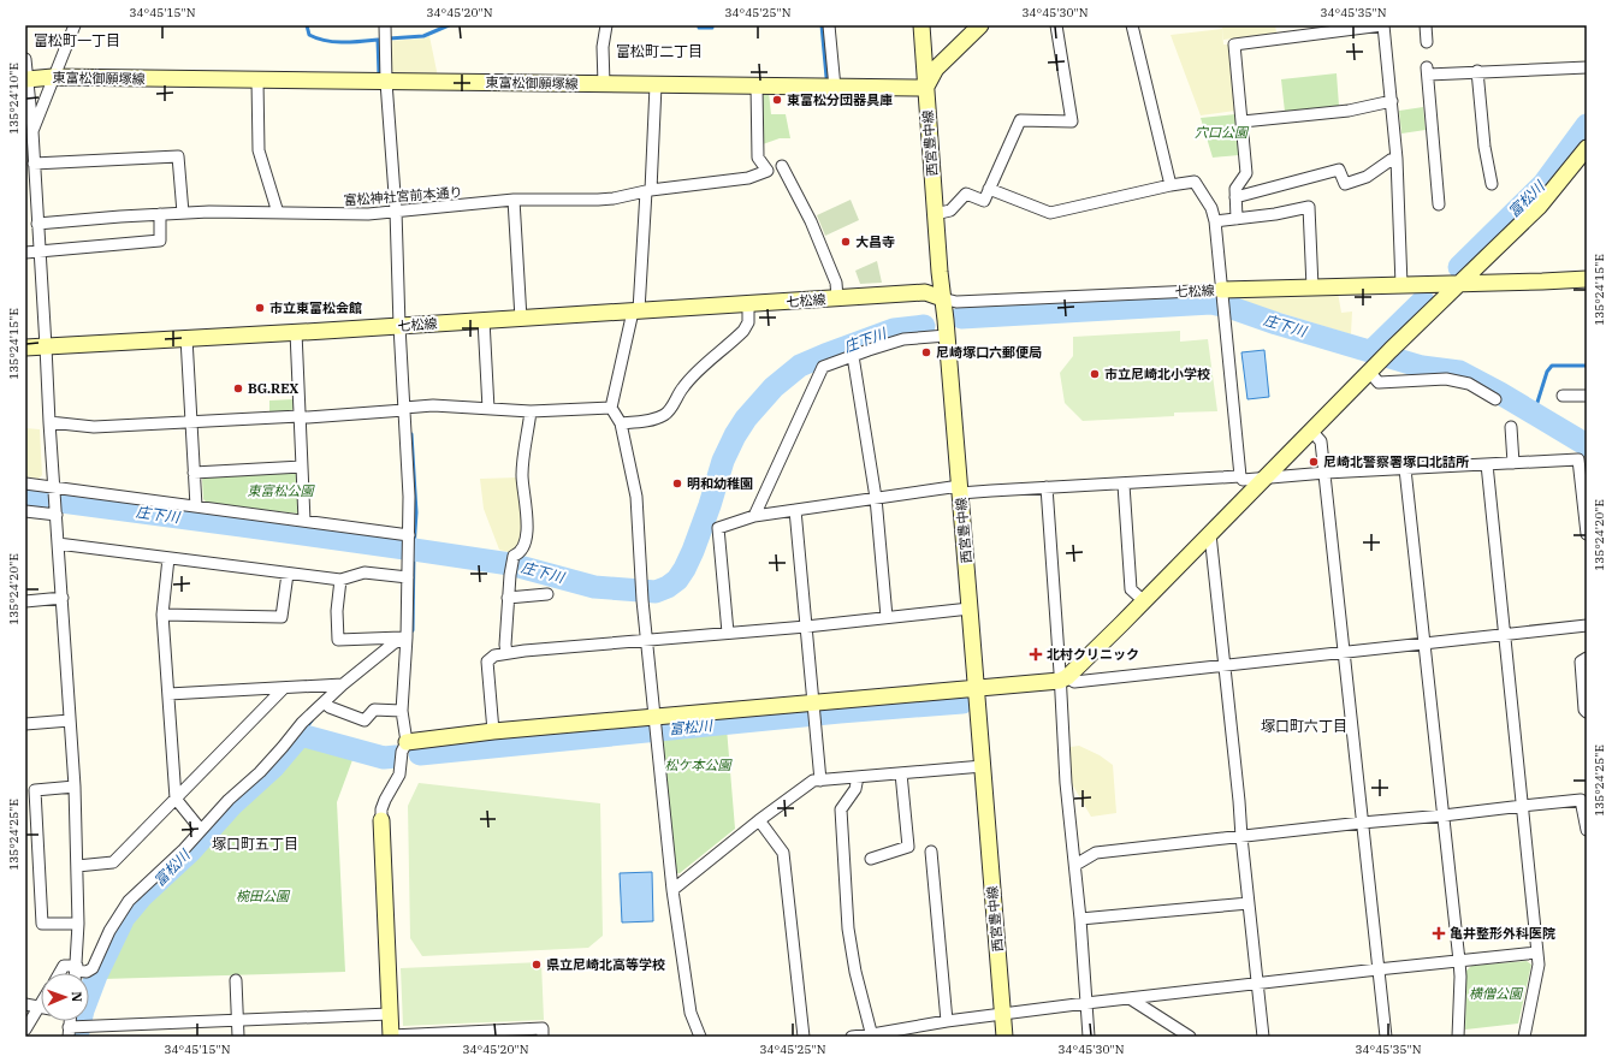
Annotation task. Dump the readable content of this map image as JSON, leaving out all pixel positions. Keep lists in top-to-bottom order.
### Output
{
  "streets": {
    "street": [
      "東富松御願塚線",
      "西宮豊中線",
      "富松神社宮前本通り",
      "七松線"
    ]
  },
  "crossings": [
    ["東富松御願塚線", "西宮豊中線"],
    ["東富松御願塚線", "富松神社宮前本通り"],
    ["西宮豊中線", "七松線"]
  ],
  "districts": [
    "富松町一丁目",
    "富松町二丁目",
    "塚口町六丁目",
    "塚口町五丁目"
  ],
  "water": ["富松川", "庄下川"],
  "parks": [
    "穴口公園",
    "東富松公園",
    "松ケ本公園",
    "椀田公園",
    "横僧公園"
  ],
  "places": {
    "other": [
      "東富松分団器具庫",
      "大昌寺",
      "市立東富松会館",
      "尼崎塚口六郵便局",
      "市立尼崎北小学校",
      "BG.REX",
      "尼崎北警察署塚口北詰所",
      "明和幼稚園",
      "県立尼崎北高等学校"
    ],
    "health": ["北村クリニック", "亀井整形外科医院"]
  },
  "north": "right",
  "coordinates": [
    "34°45'15\"N",
    "34°45'20\"N",
    "34°45'25\"N",
    "34°45'30\"N",
    "34°45'35\"N",
    "135°24'10\"E",
    "135°24'15\"E",
    "135°24'20\"E",
    "135°24'25\"E"
  ]
}
